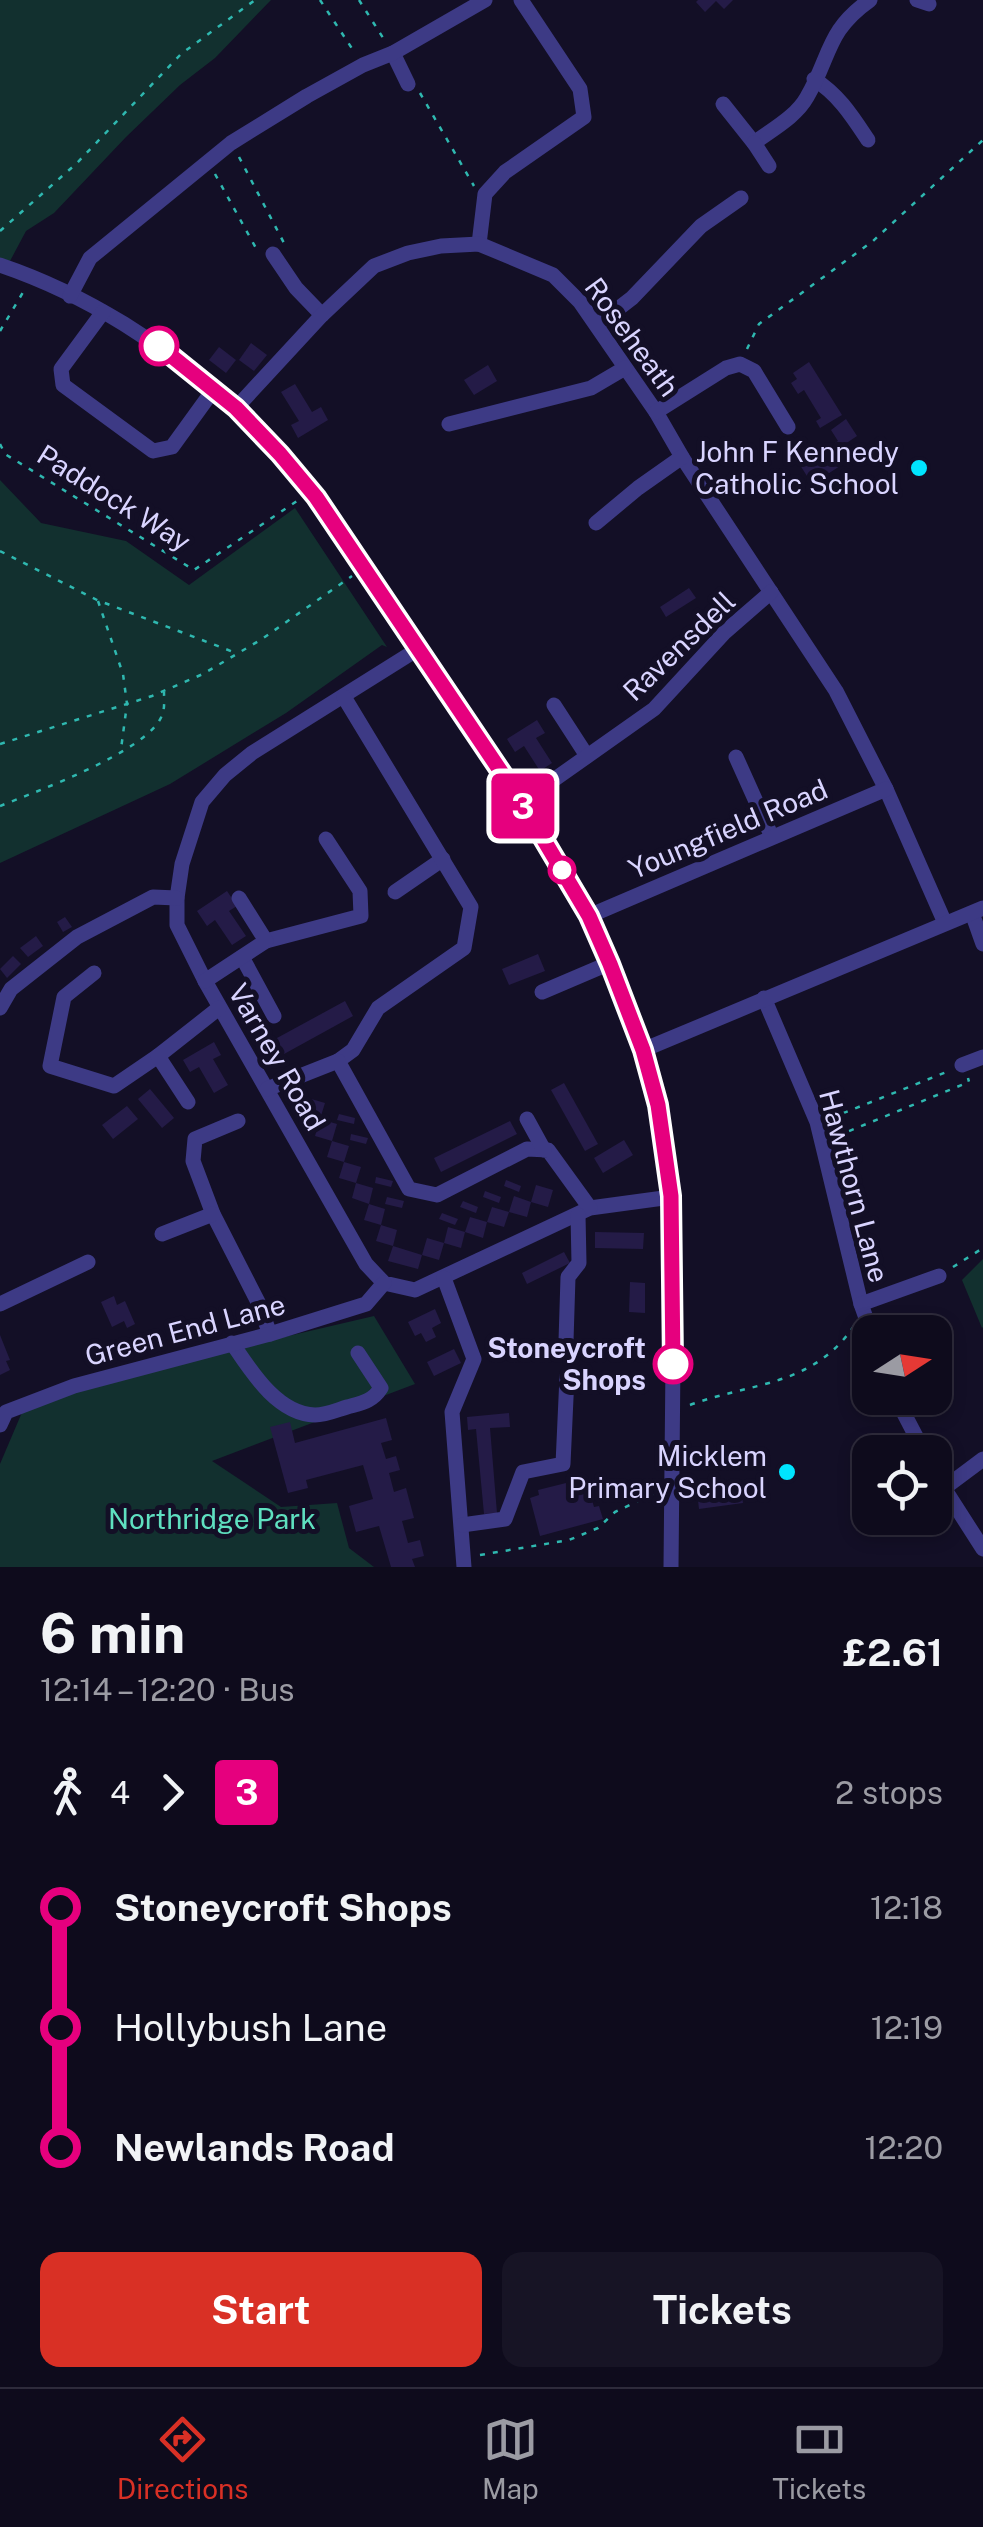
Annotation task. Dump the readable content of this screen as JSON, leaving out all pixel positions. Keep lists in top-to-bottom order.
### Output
{
  "streets": {
    "street": [
      "Roseheath",
      "Ravensdell",
      "Youngfield Road",
      "Varney Road",
      "Hawthorn Lane",
      "Green End Lane"
    ],
    "path": ["Paddock Way"]
  },
  "crossings": [
    ["Roseheath", "Ravensdell"],
    ["Roseheath", "Youngfield Road"],
    ["Varney Road", "Green End Lane"]
  ],
  "parks": ["Northridge Park"],
  "places": ["John F Kennedy Catholic School", "Stoneycroft Shops", "Micklem Primary School"],
  "lines": ["bus line 3"],
  "north": "right",
  "page": {
    "on_map": "3",
    "heading": ["6 min", "12:14 – 12:20 · Bus", "£2.61"],
    "legs": ["4", "3", "2 stops"],
    "list": [
      {
        "name": "Stoneycroft Shops",
        "value": "12:18"
      },
      {
        "name": "Hollybush Lane",
        "value": "12:19"
      },
      {
        "name": "Newlands Road",
        "value": "12:20"
      }
    ],
    "buttons": ["Start", "Tickets"],
    "tabs": ["Directions", "Map", "Tickets"]
  }
}
